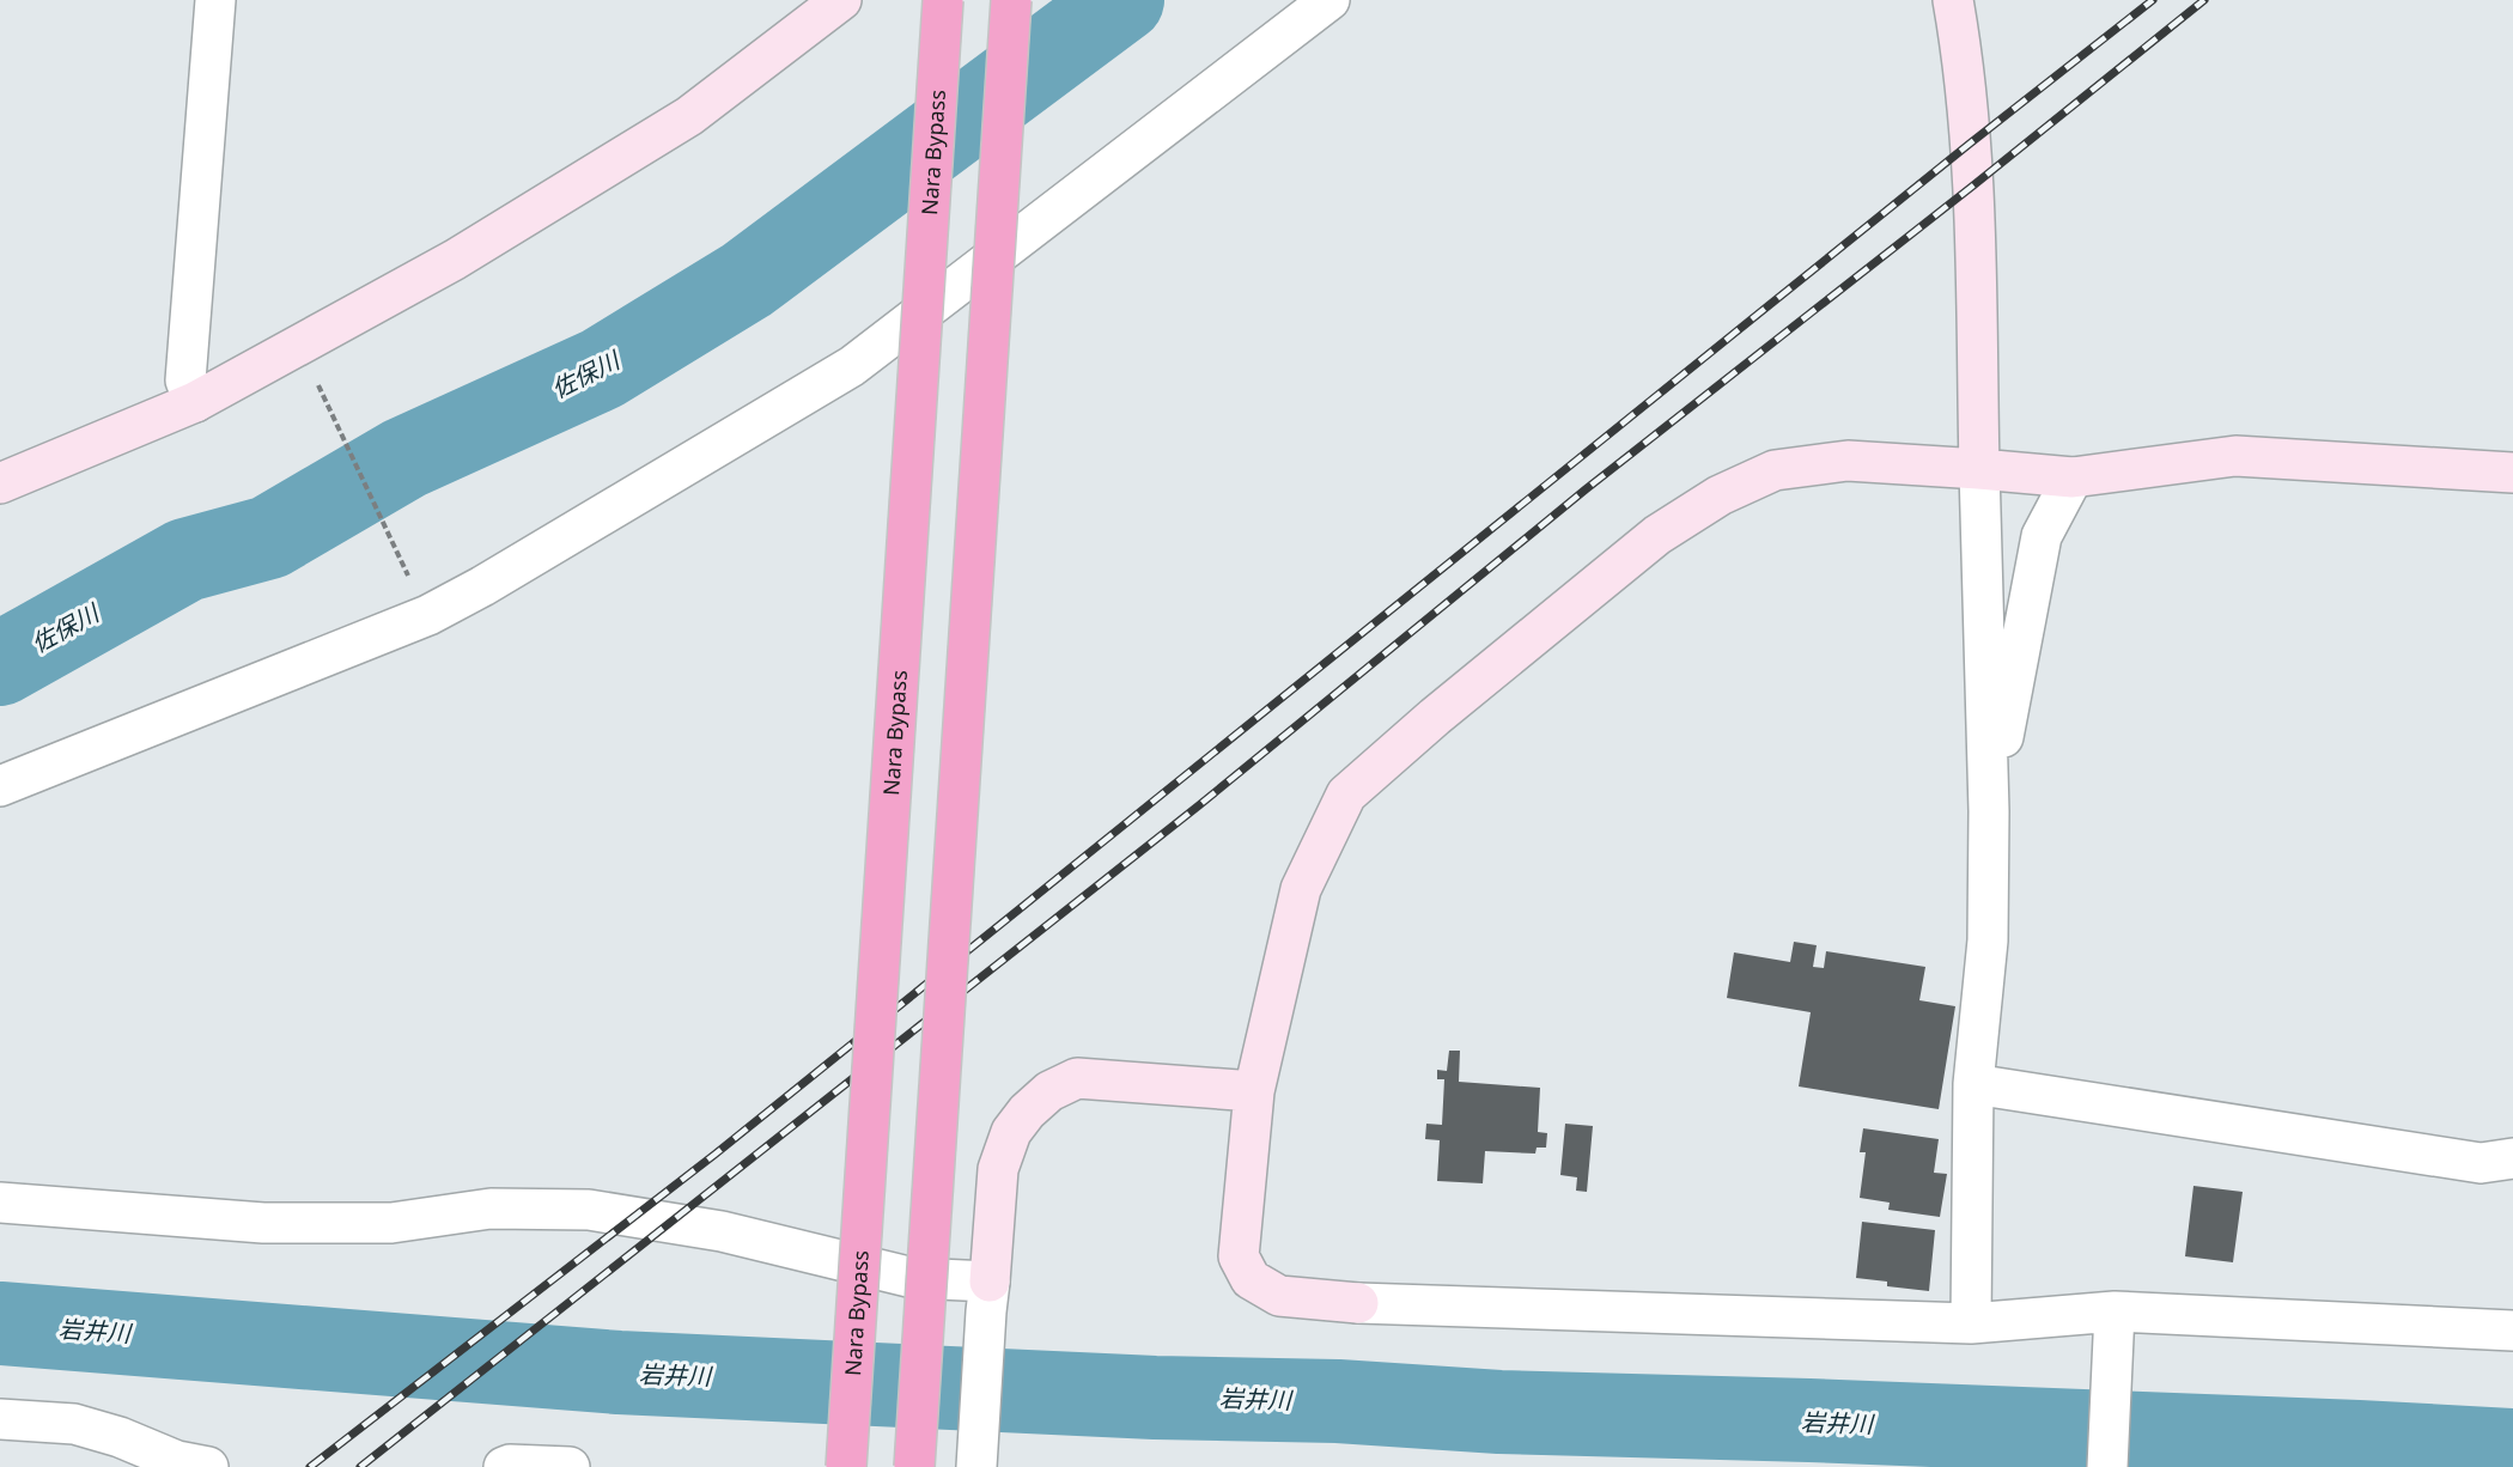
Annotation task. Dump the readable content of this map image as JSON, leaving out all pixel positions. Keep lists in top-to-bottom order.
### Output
{
  "streets": {
    "highway": ["Nara Bypass"]
  },
  "water": ["佐保川", "岩井川"]
}
